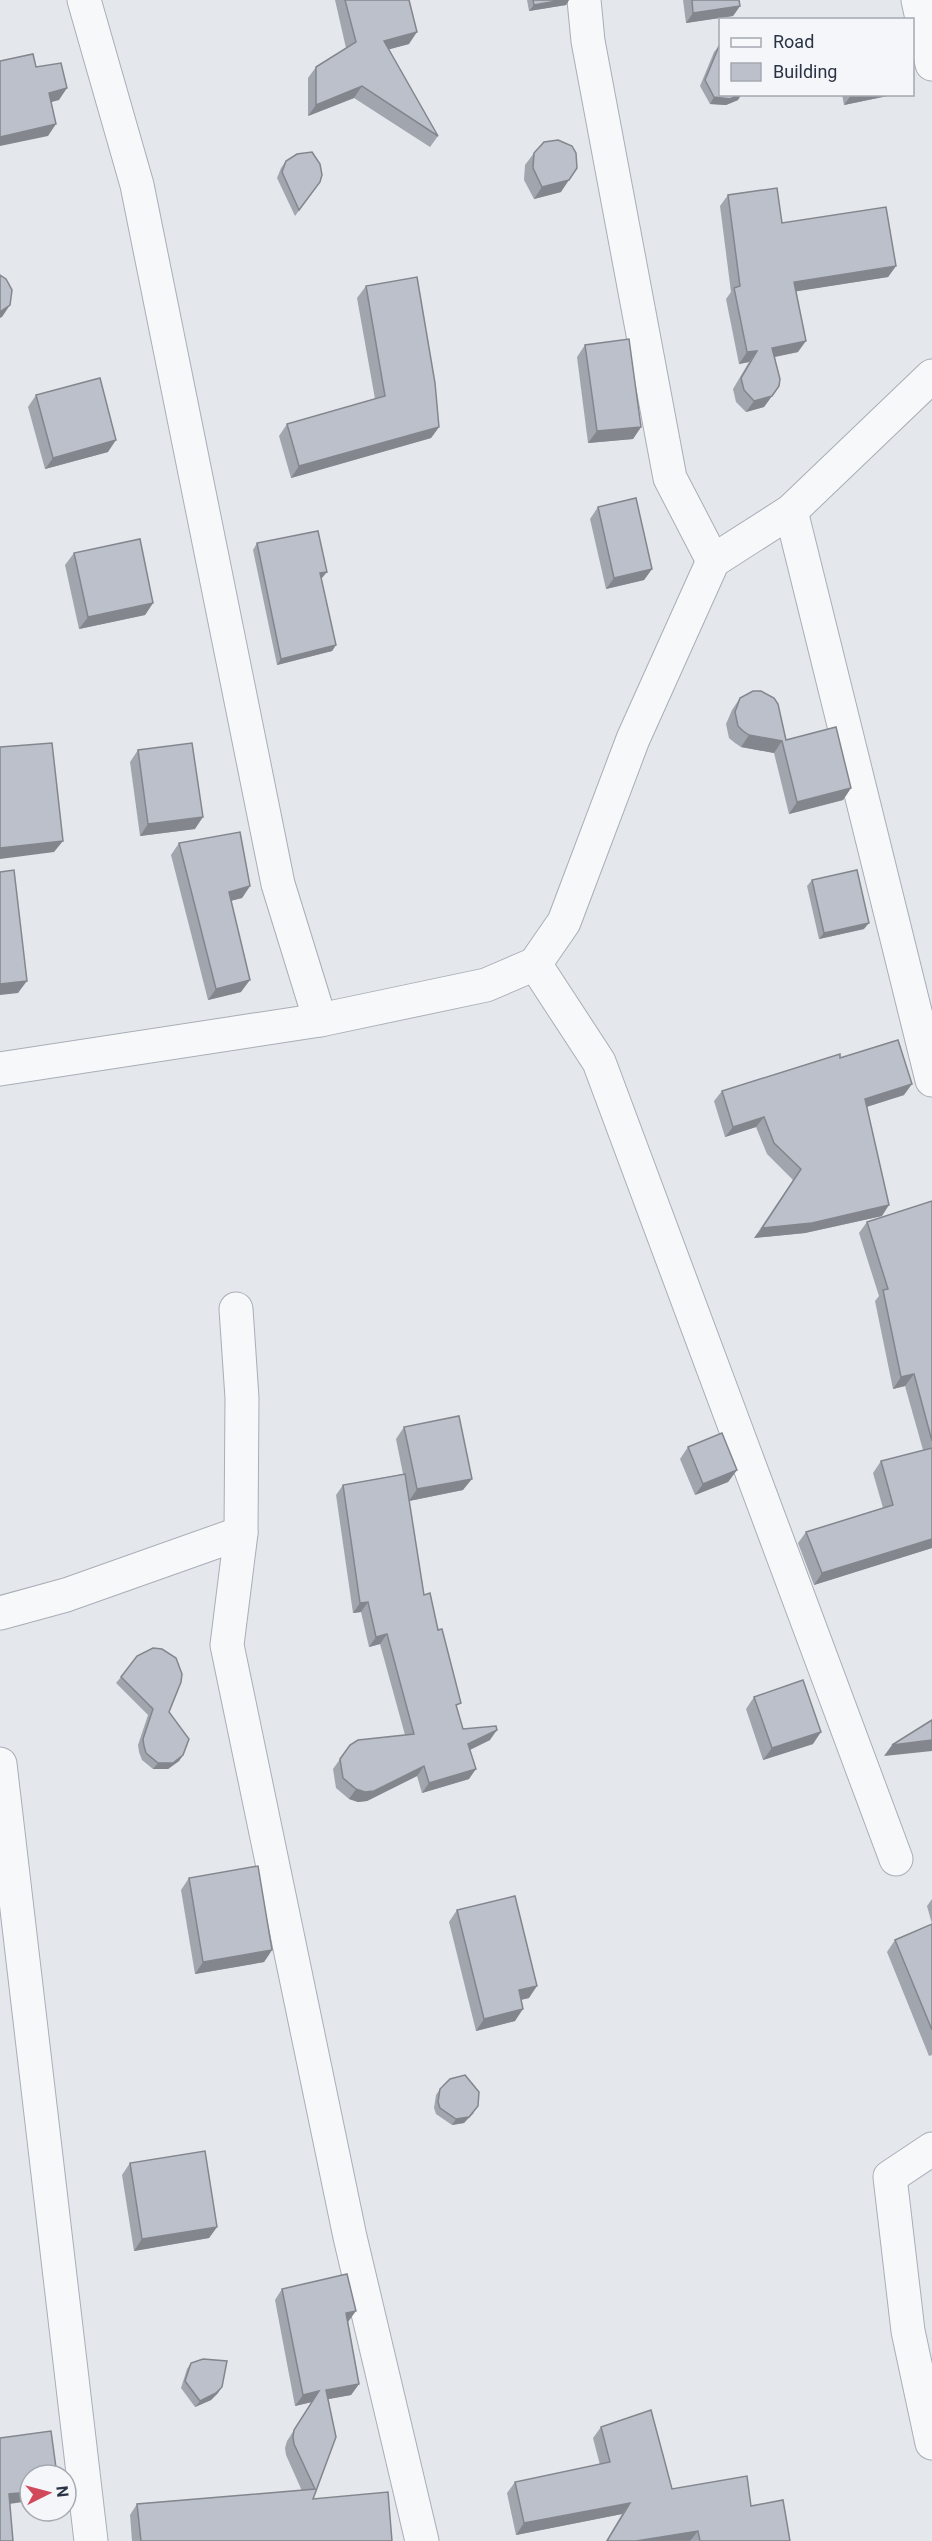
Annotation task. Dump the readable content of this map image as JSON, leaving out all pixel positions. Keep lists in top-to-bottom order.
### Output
{
  "legend": ["Road", "Building"],
  "north": "right"
}
